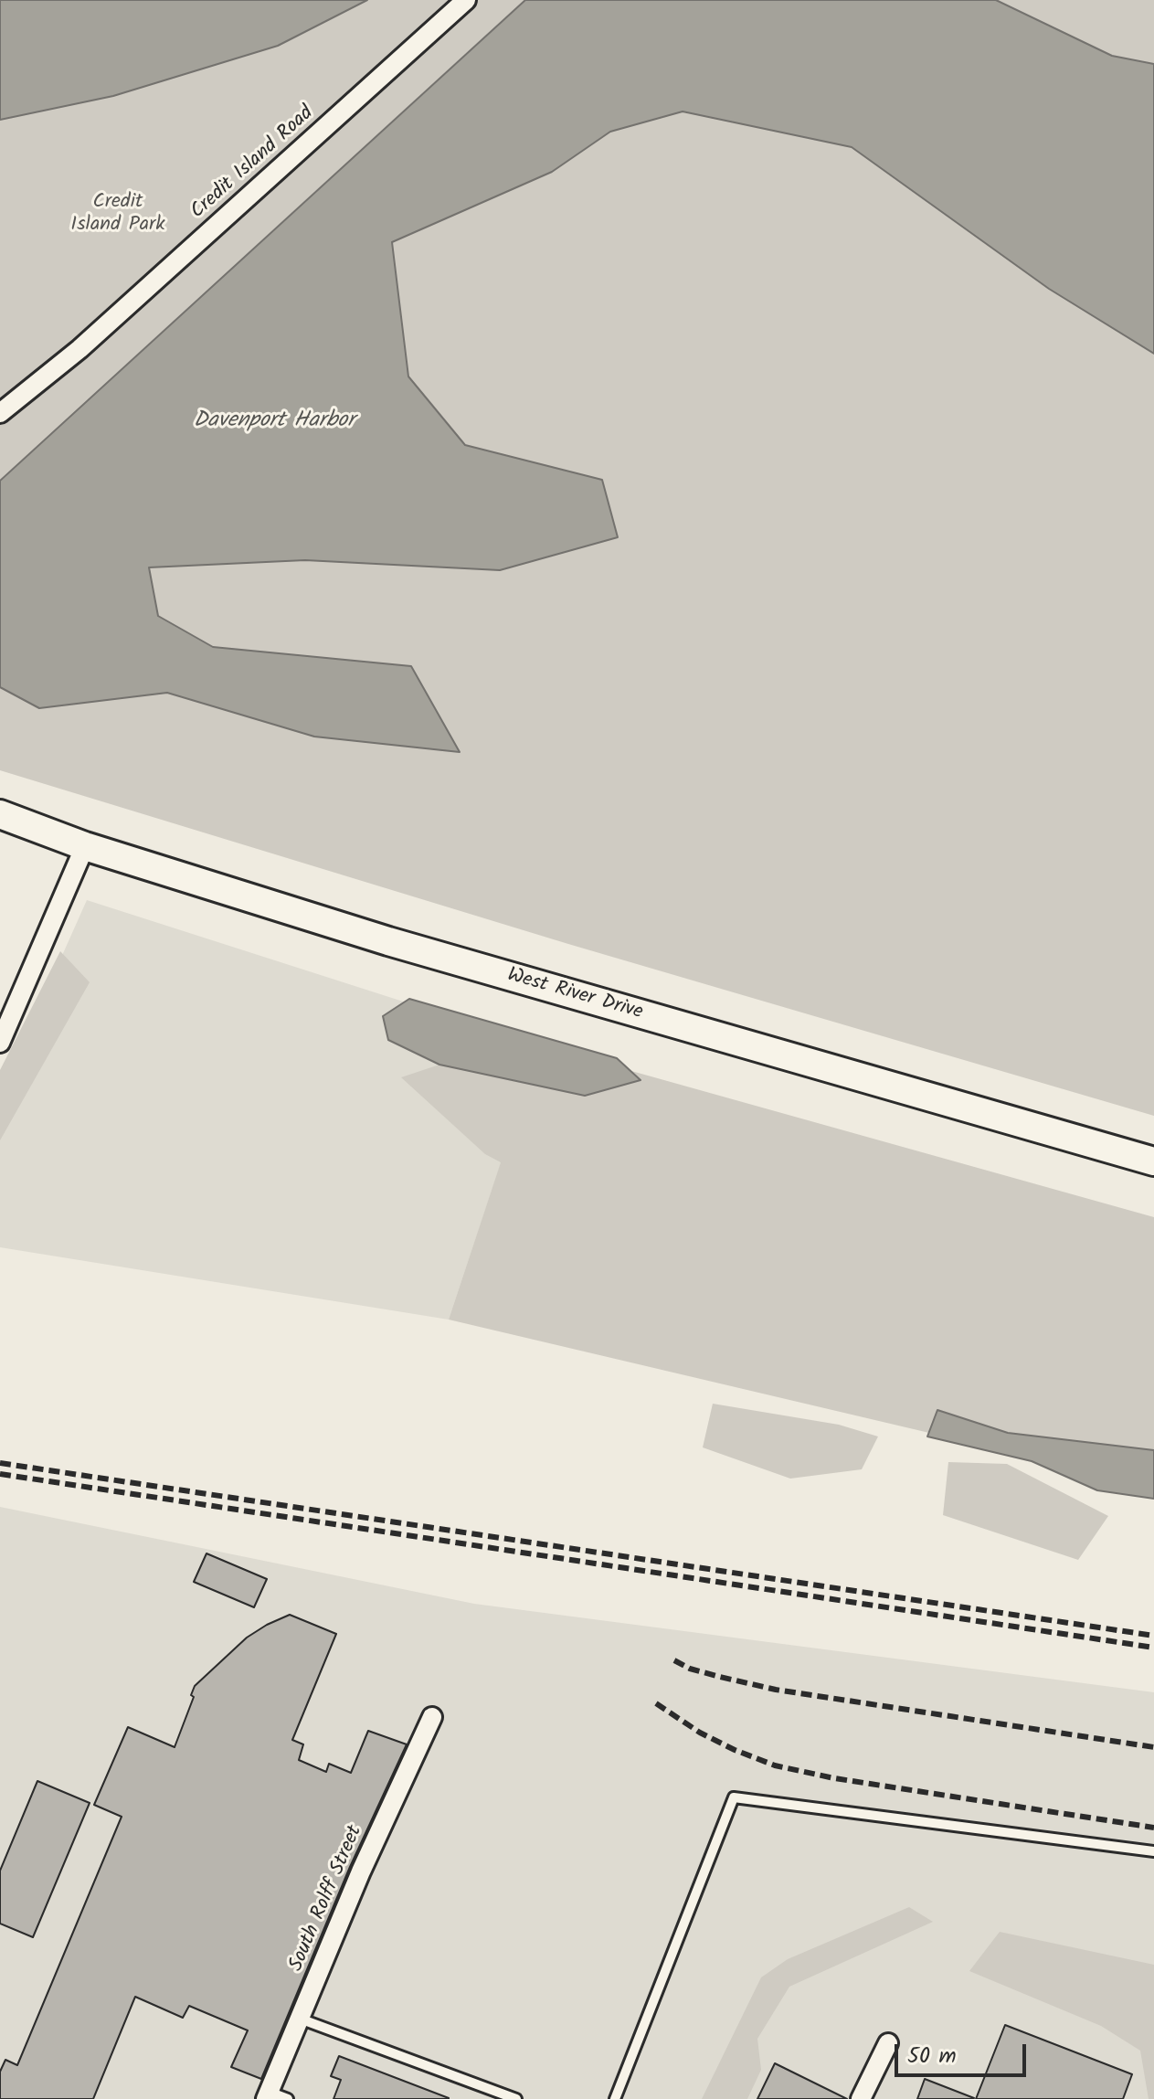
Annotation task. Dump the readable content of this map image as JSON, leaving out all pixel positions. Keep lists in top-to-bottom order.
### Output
{
  "streets": {
    "main road": ["West River Drive"],
    "street": ["Credit Island Road", "South Rolff Street"]
  },
  "water": ["Davenport Harbor"],
  "parks": ["Credit Island Park"],
  "scale_bar": "50 m"
}
